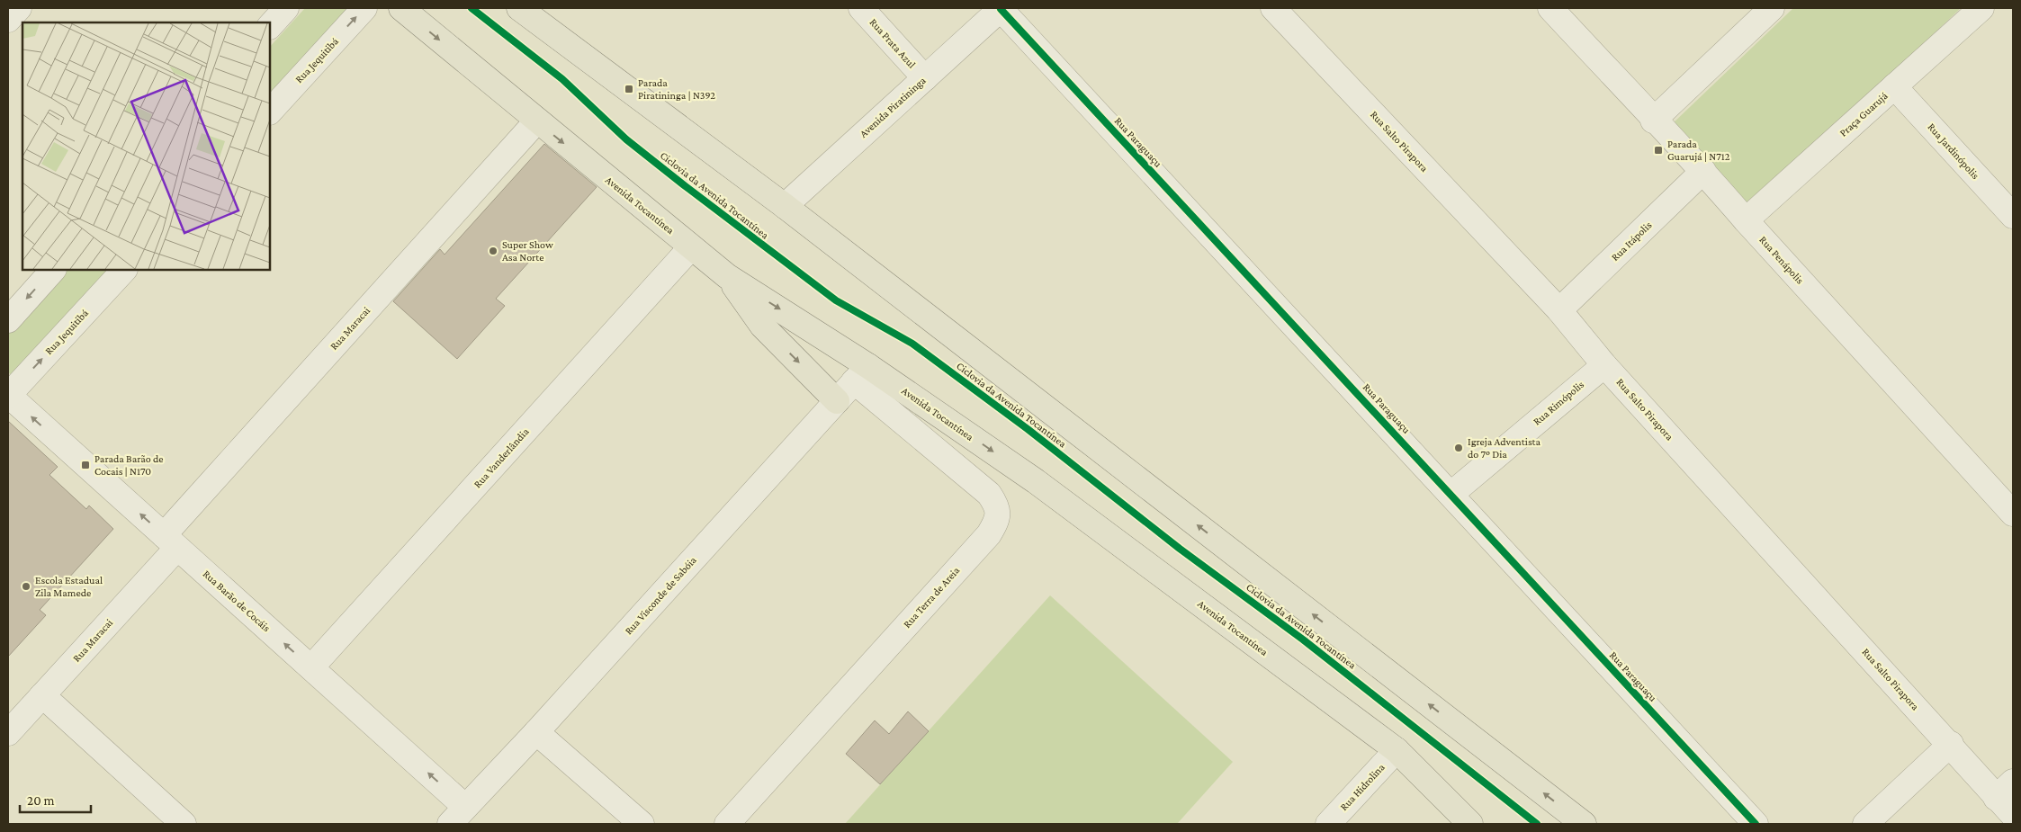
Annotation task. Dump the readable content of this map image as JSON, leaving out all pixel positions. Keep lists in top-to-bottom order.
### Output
{
  "streets": {
    "main road": ["Avenida Tocantínea"],
    "street": [
      "Rua Prata Azul",
      "Rua Jequitibá",
      "Avenida Piratininga",
      "Praça Guarujá",
      "Rua Salto Pirapora",
      "Rua Paraguaçu",
      "Rua Jardinópolis",
      "Rua Itápolis",
      "Rua Penápolis",
      "Rua Maracai",
      "Rua Rimópolis",
      "Rua Vanderlândia",
      "Rua Visconde de Sabóia",
      "Rua Terra de Areia",
      "Rua Barão de Cocáis",
      "Rua Hidrolina"
    ],
    "cycle path": ["Ciclovia da Avenida Tocantínea"]
  },
  "crossings": [
    ["Rua Prata Azul", "Avenida Piratininga"],
    ["Rua Jequitibá", "Rua Barão de Cocáis"],
    ["Avenida Piratininga", "Rua Paraguaçu"],
    ["Praça Guarujá", "Rua Jardinópolis"],
    ["Praça Guarujá", "Rua Penápolis"],
    ["Rua Salto Pirapora", "Rua Itápolis"],
    ["Rua Salto Pirapora", "Rua Rimópolis"],
    ["Rua Paraguaçu", "Rua Rimópolis"],
    ["Avenida Tocantínea", "Rua Maracai"],
    ["Avenida Tocantínea", "Rua Vanderlândia"],
    ["Avenida Tocantínea", "Rua Visconde de Sabóia"],
    ["Avenida Tocantínea", "Rua Terra de Areia"],
    ["Avenida Tocantínea", "Rua Hidrolina"],
    ["Rua Itápolis", "Rua Penápolis"],
    ["Rua Maracai", "Rua Barão de Cocáis"],
    ["Rua Vanderlândia", "Rua Barão de Cocáis"],
    ["Rua Visconde de Sabóia", "Rua Terra de Areia"],
    ["Rua Visconde de Sabóia", "Rua Barão de Cocáis"]
  ],
  "one_way": ["Rua Jequitibá"],
  "places": {
    "transit": ["Parada Piratininga | N392", "Parada Guarujá | N712", "Parada Barão de Cocais | N170"],
    "other": ["Super Show Asa Norte", "Igreja Adventista do 7º Dia", "Escola Estadual Zila Mamede"]
  },
  "scale_bar": "20 m"
}
